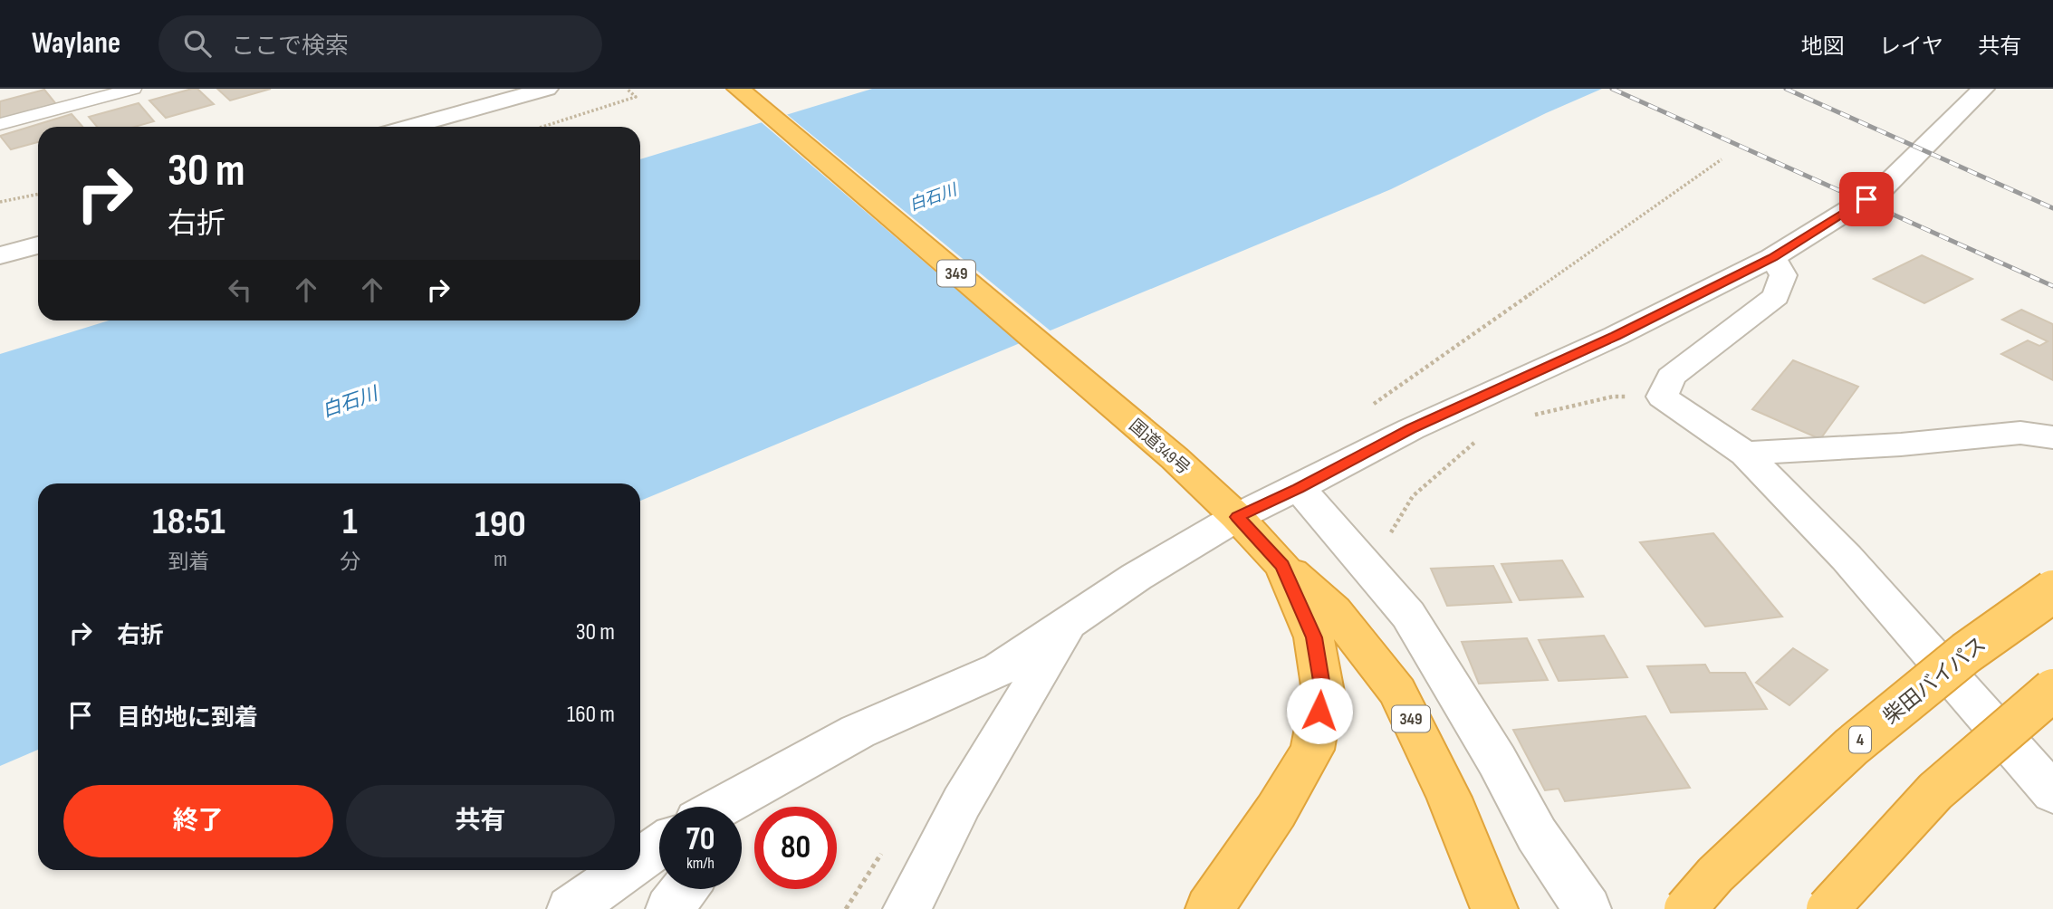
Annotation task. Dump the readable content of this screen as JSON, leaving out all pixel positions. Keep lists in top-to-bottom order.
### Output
{
  "streets": {
    "highway": [
      "349",
      "国道349号",
      "柴田バイパス",
      "4"
    ]
  },
  "crossings": [
    ["349", "国道349号"]
  ],
  "water": ["白石川"],
  "page": {
    "header": "Waylane",
    "search": "ここで検索",
    "nav": ["地図", "レイヤ", "共有"],
    "turn": ["30 m", "右折"],
    "eta": [
      "18:51",
      "到着",
      "1",
      "分",
      "190",
      "m"
    ],
    "list": [
      {
        "name": "右折",
        "value": "30 m"
      },
      {
        "name": "目的地に到着",
        "value": "160 m"
      }
    ],
    "buttons": ["終了", "共有"],
    "speed": "70 km/h",
    "limit": "80"
  }
}
